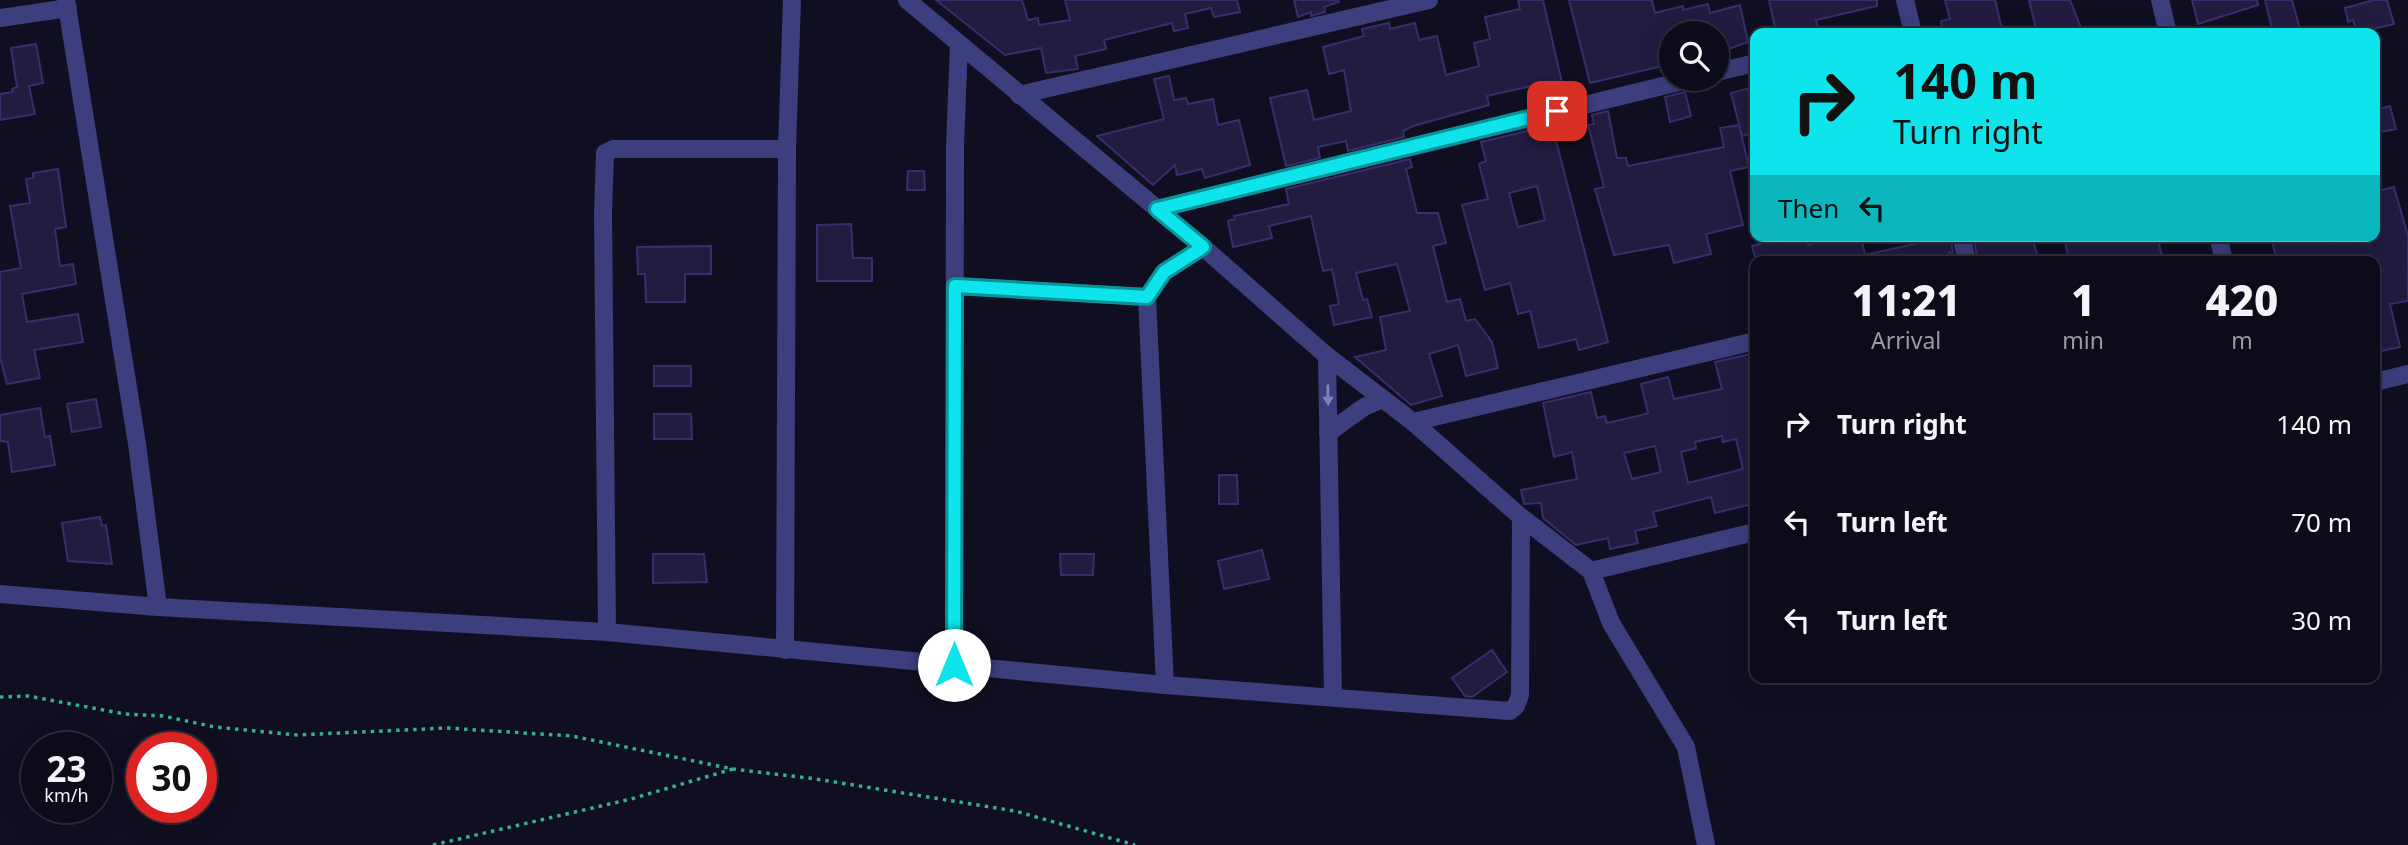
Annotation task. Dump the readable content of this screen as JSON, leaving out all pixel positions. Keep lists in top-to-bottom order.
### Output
{
  "page": {
    "turn": ["140 m", "Turn right"],
    "then": "Then",
    "eta": [
      "11:21",
      "Arrival",
      "1",
      "min",
      "420",
      "m"
    ],
    "list": [
      {
        "name": "Turn right",
        "value": "140 m"
      },
      {
        "name": "Turn left",
        "value": "70 m"
      },
      {
        "name": "Turn left",
        "value": "30 m"
      }
    ],
    "speed": "23 km/h",
    "limit": "30"
  }
}
